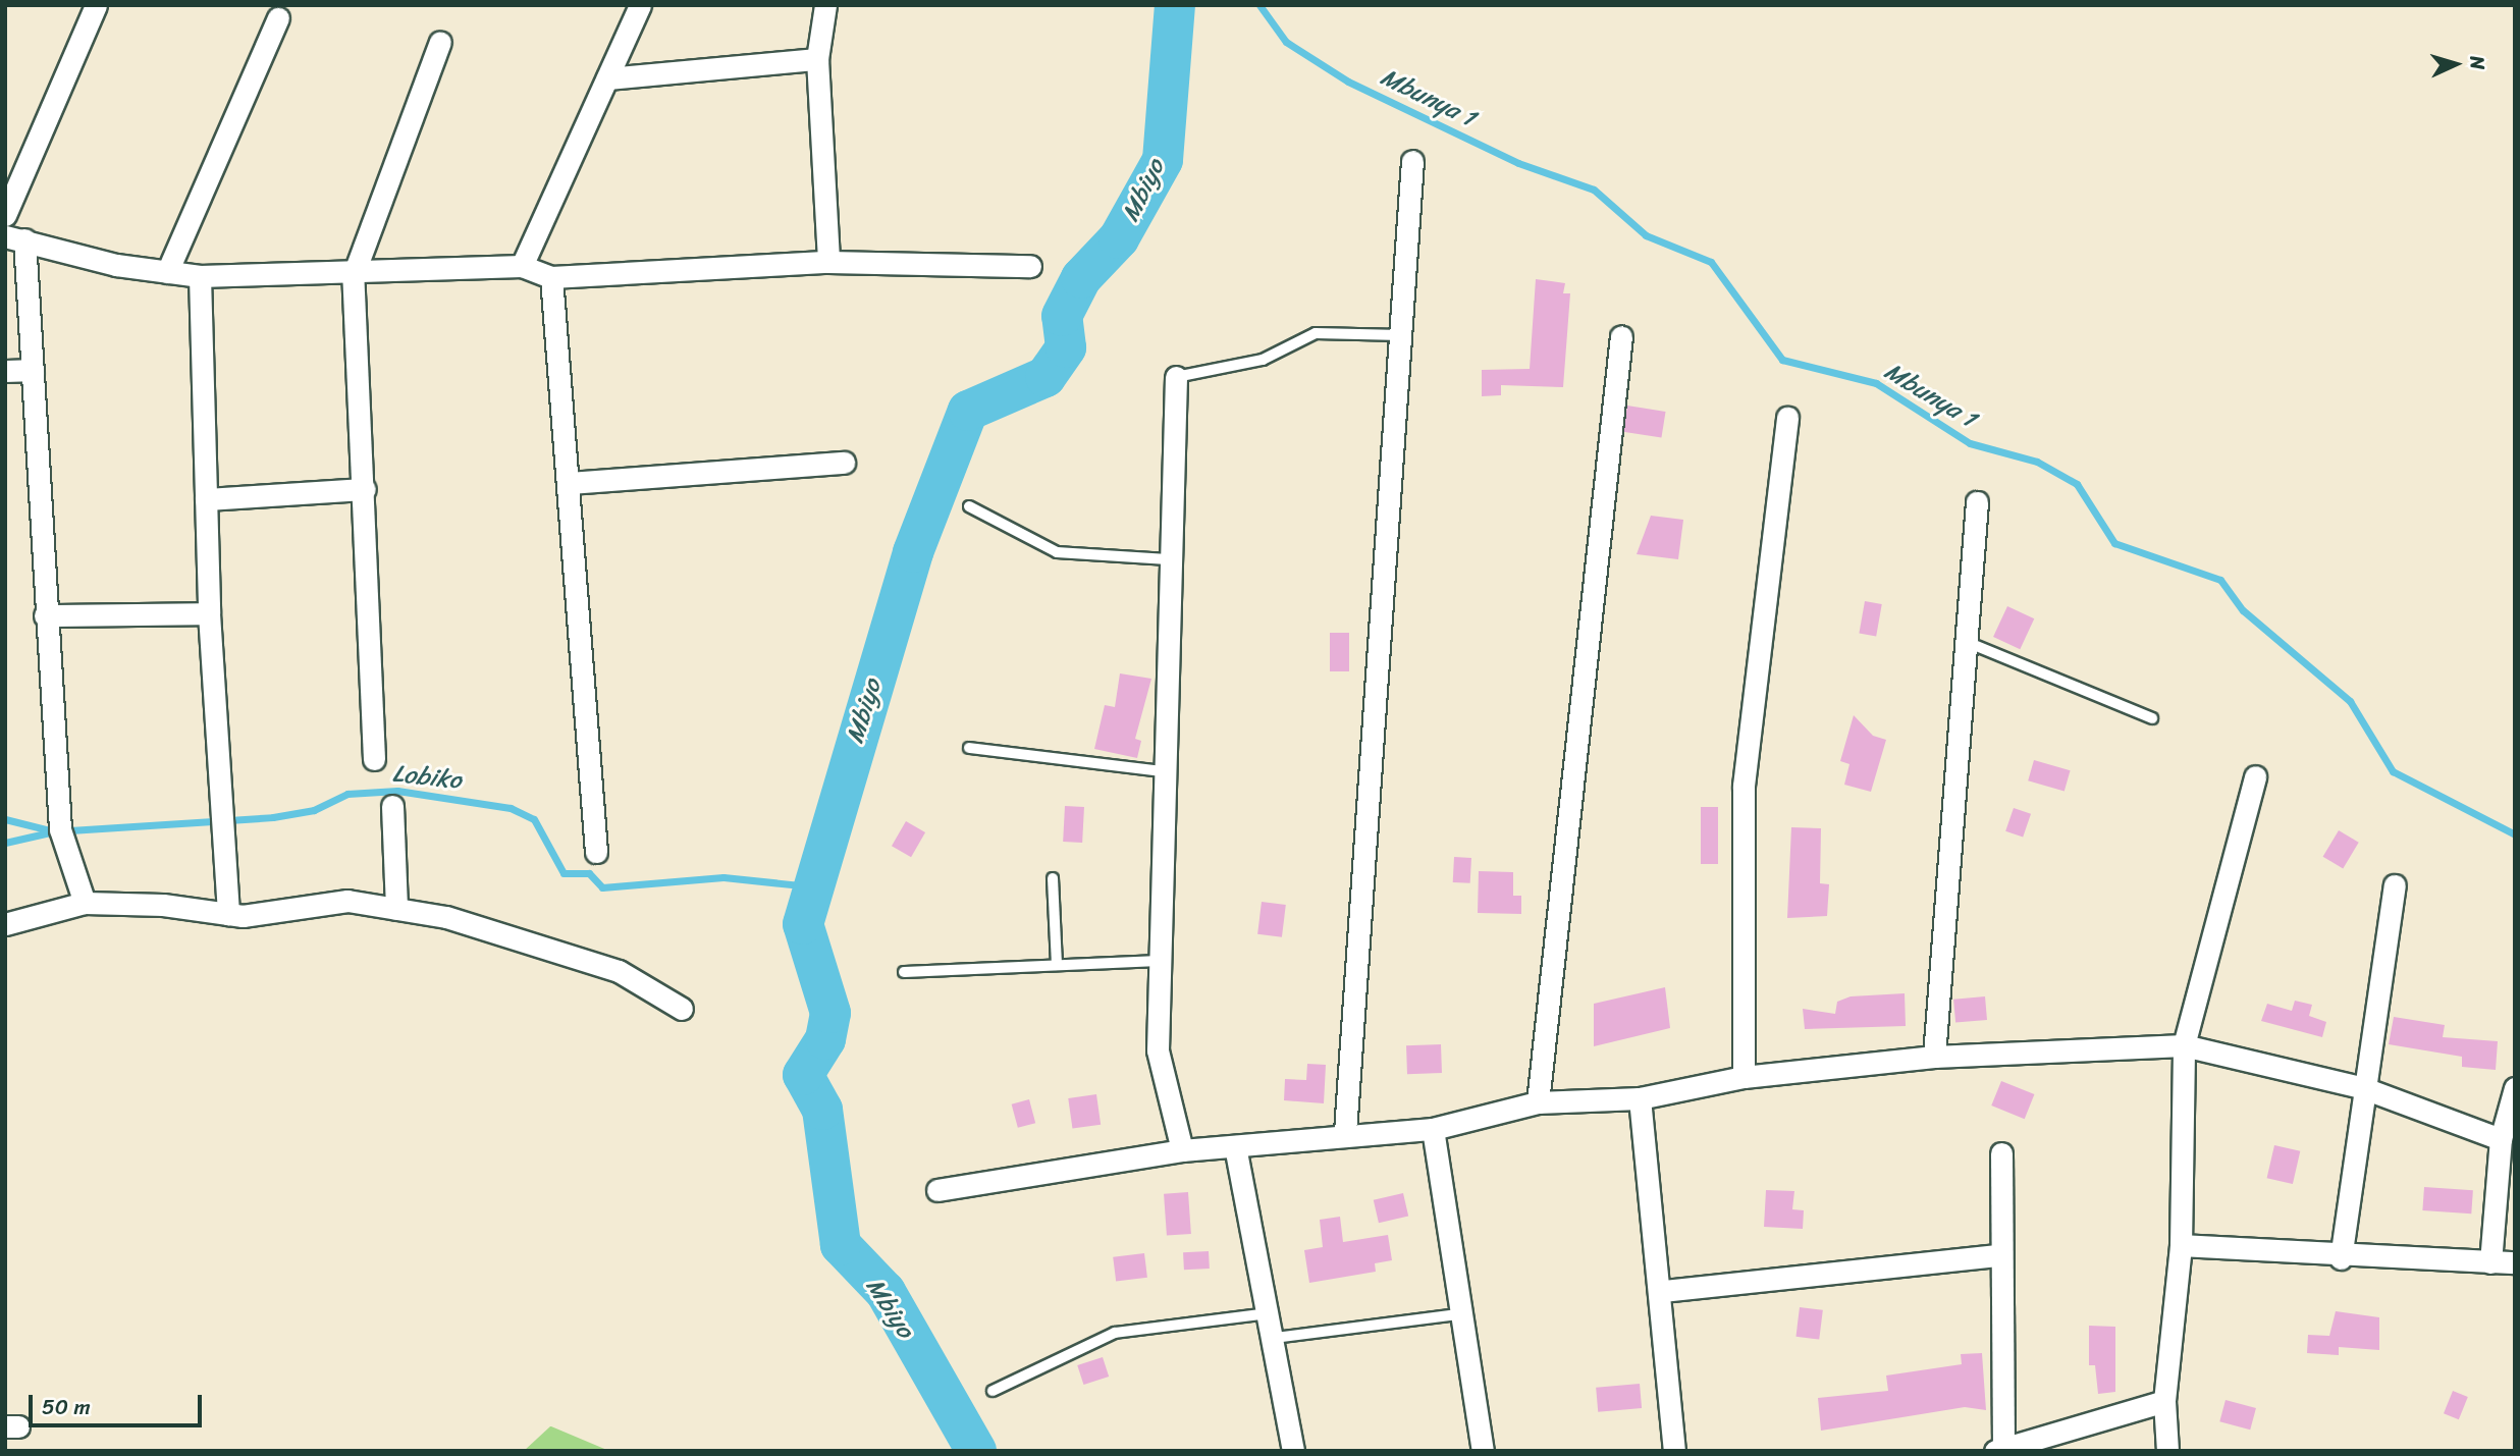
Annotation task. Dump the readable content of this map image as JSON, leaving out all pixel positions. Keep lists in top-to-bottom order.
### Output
{
  "water": ["Mbunya 1", "Mbiyo", "Lobiko"],
  "scale_bar": "50 m",
  "north": "right"
}
